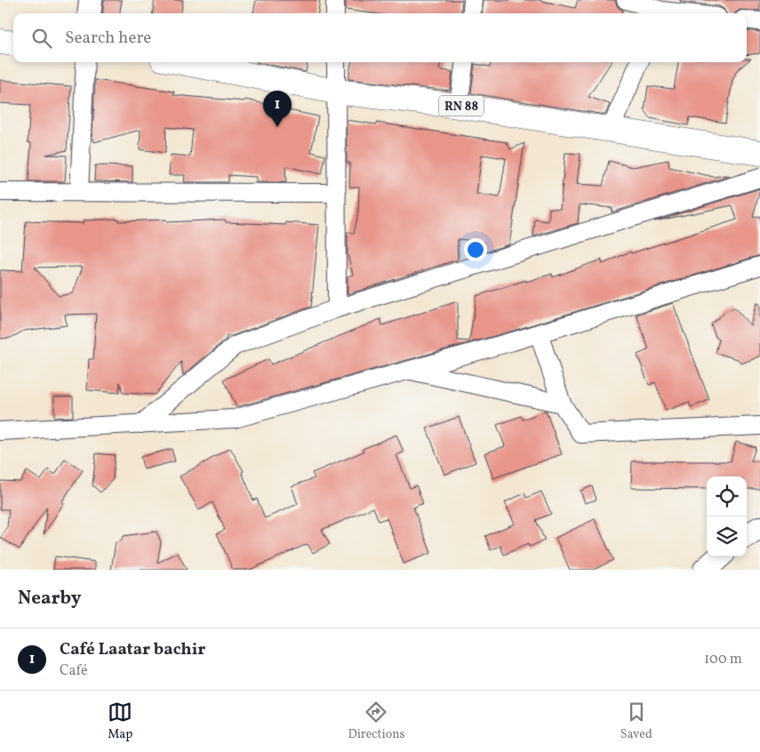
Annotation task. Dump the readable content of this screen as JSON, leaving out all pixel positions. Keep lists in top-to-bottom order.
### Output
{
  "streets": {
    "main road": ["RN 88"]
  },
  "page": {
    "search": "Search here",
    "pins": "1",
    "heading": "Nearby",
    "list": [
      {
        "mark": "1",
        "name": "Café Laatar bachir",
        "note": "Café",
        "value": "100 m"
      }
    ],
    "nav": ["Map", "Directions", "Saved"]
  }
}
